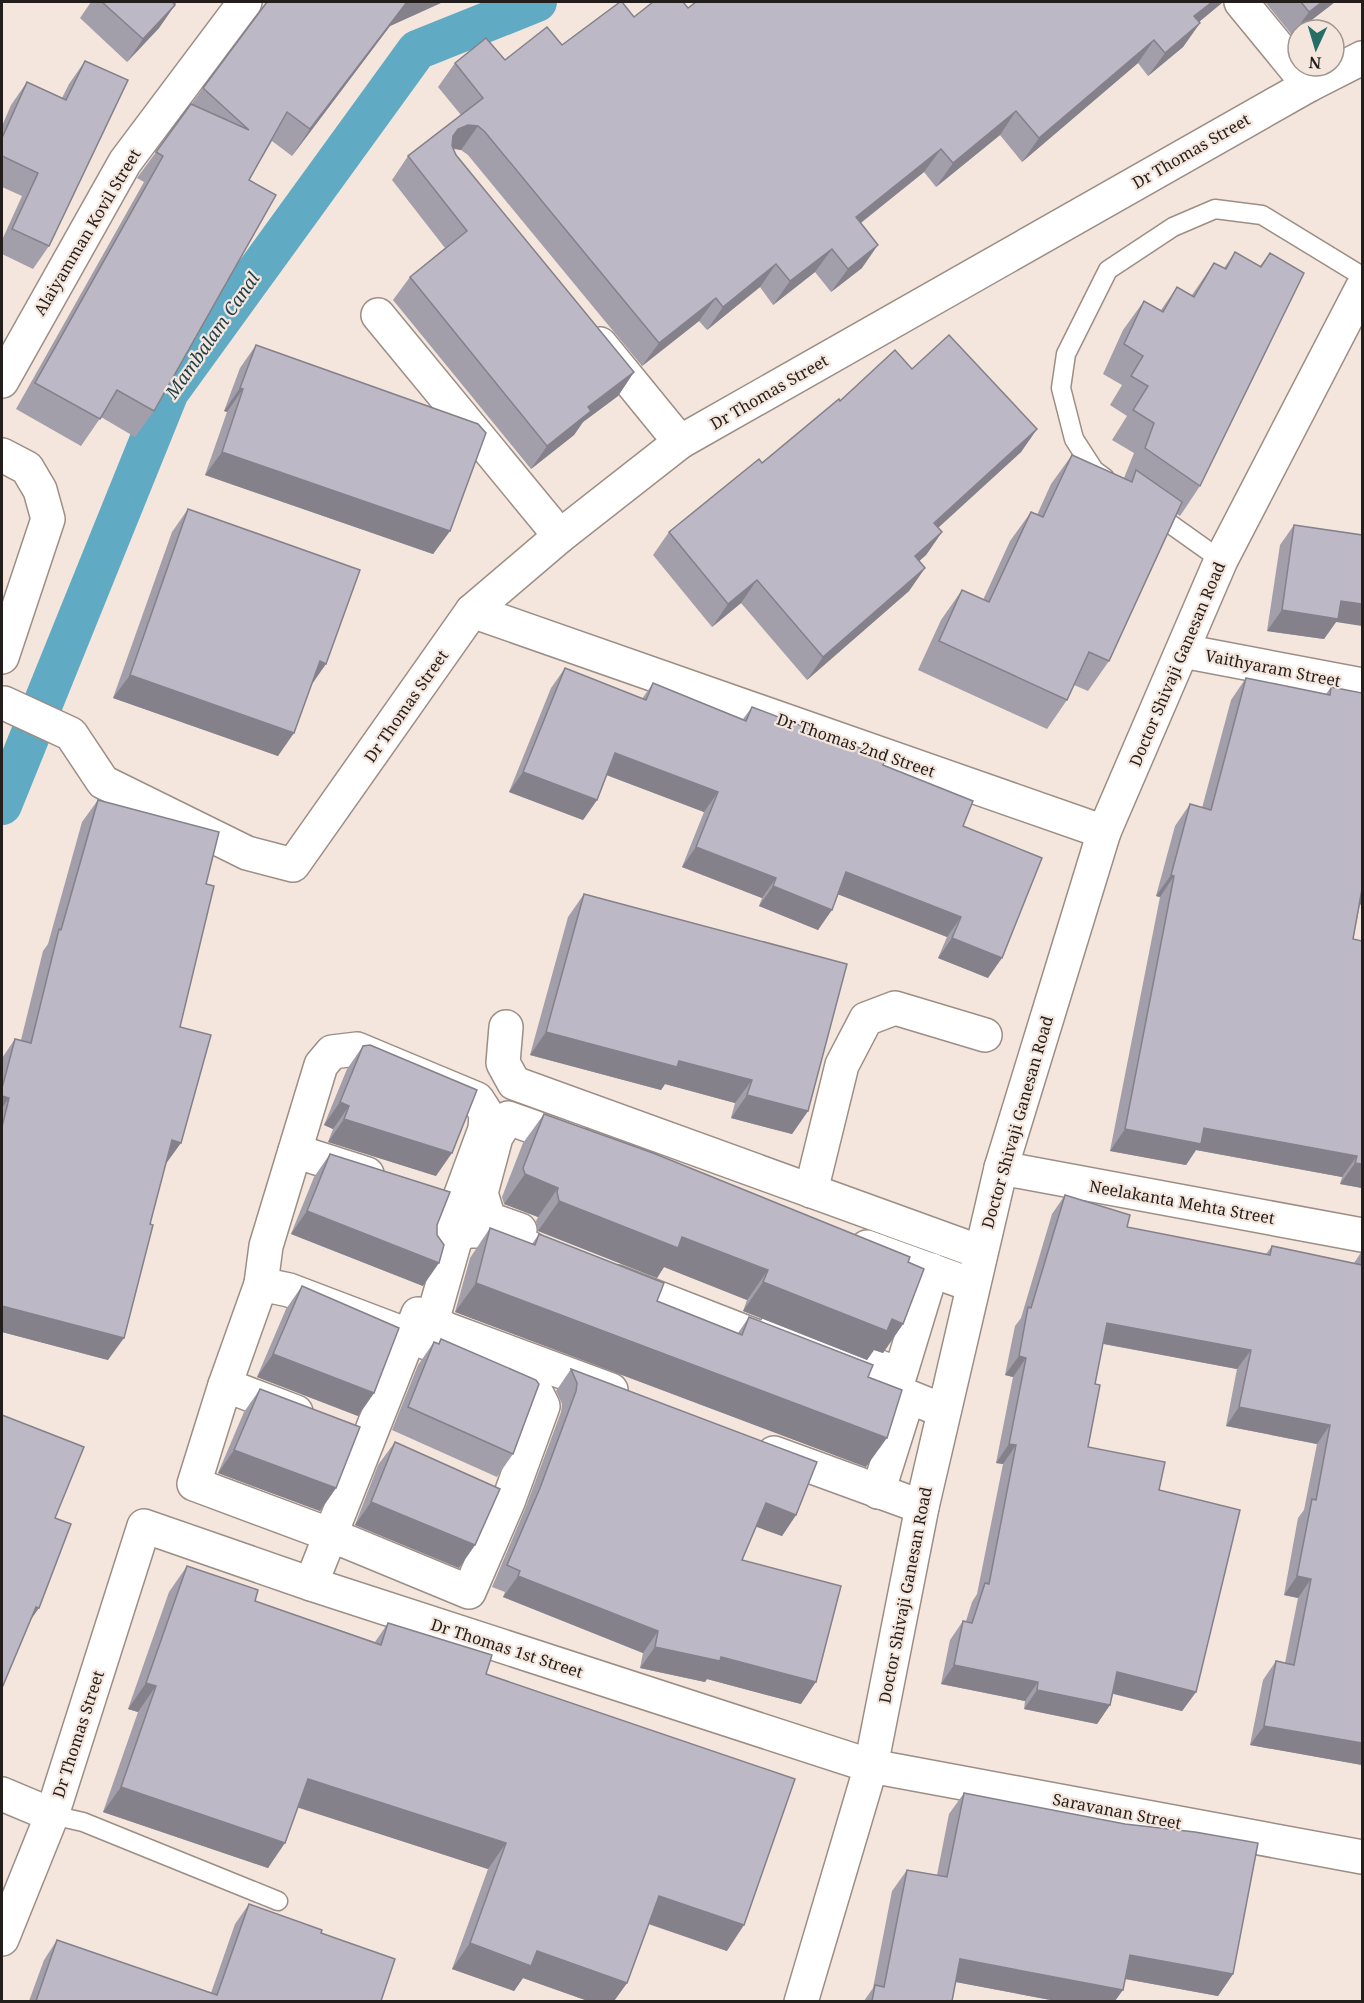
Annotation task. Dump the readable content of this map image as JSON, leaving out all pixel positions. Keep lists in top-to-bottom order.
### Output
{
  "streets": {
    "street": [
      "Dr Thomas Street",
      "Alaiyamman Kovil Street",
      "Doctor Shivaji Ganesan Road",
      "Vaithyaram Street",
      "Dr Thomas 2nd Street",
      "Neelakanta Mehta Street",
      "Dr Thomas 1st Street",
      "Saravanan Street"
    ]
  },
  "crossings": [
    ["Dr Thomas Street", "Dr Thomas 2nd Street"],
    ["Dr Thomas Street", "Dr Thomas 1st Street"],
    ["Doctor Shivaji Ganesan Road", "Vaithyaram Street"],
    ["Doctor Shivaji Ganesan Road", "Dr Thomas 2nd Street"],
    ["Doctor Shivaji Ganesan Road", "Neelakanta Mehta Street"],
    ["Doctor Shivaji Ganesan Road", "Dr Thomas 1st Street"],
    ["Doctor Shivaji Ganesan Road", "Saravanan Street"],
    ["Dr Thomas 1st Street", "Saravanan Street"]
  ],
  "water": ["Mambalam Canal"],
  "north": "bottom"
}
